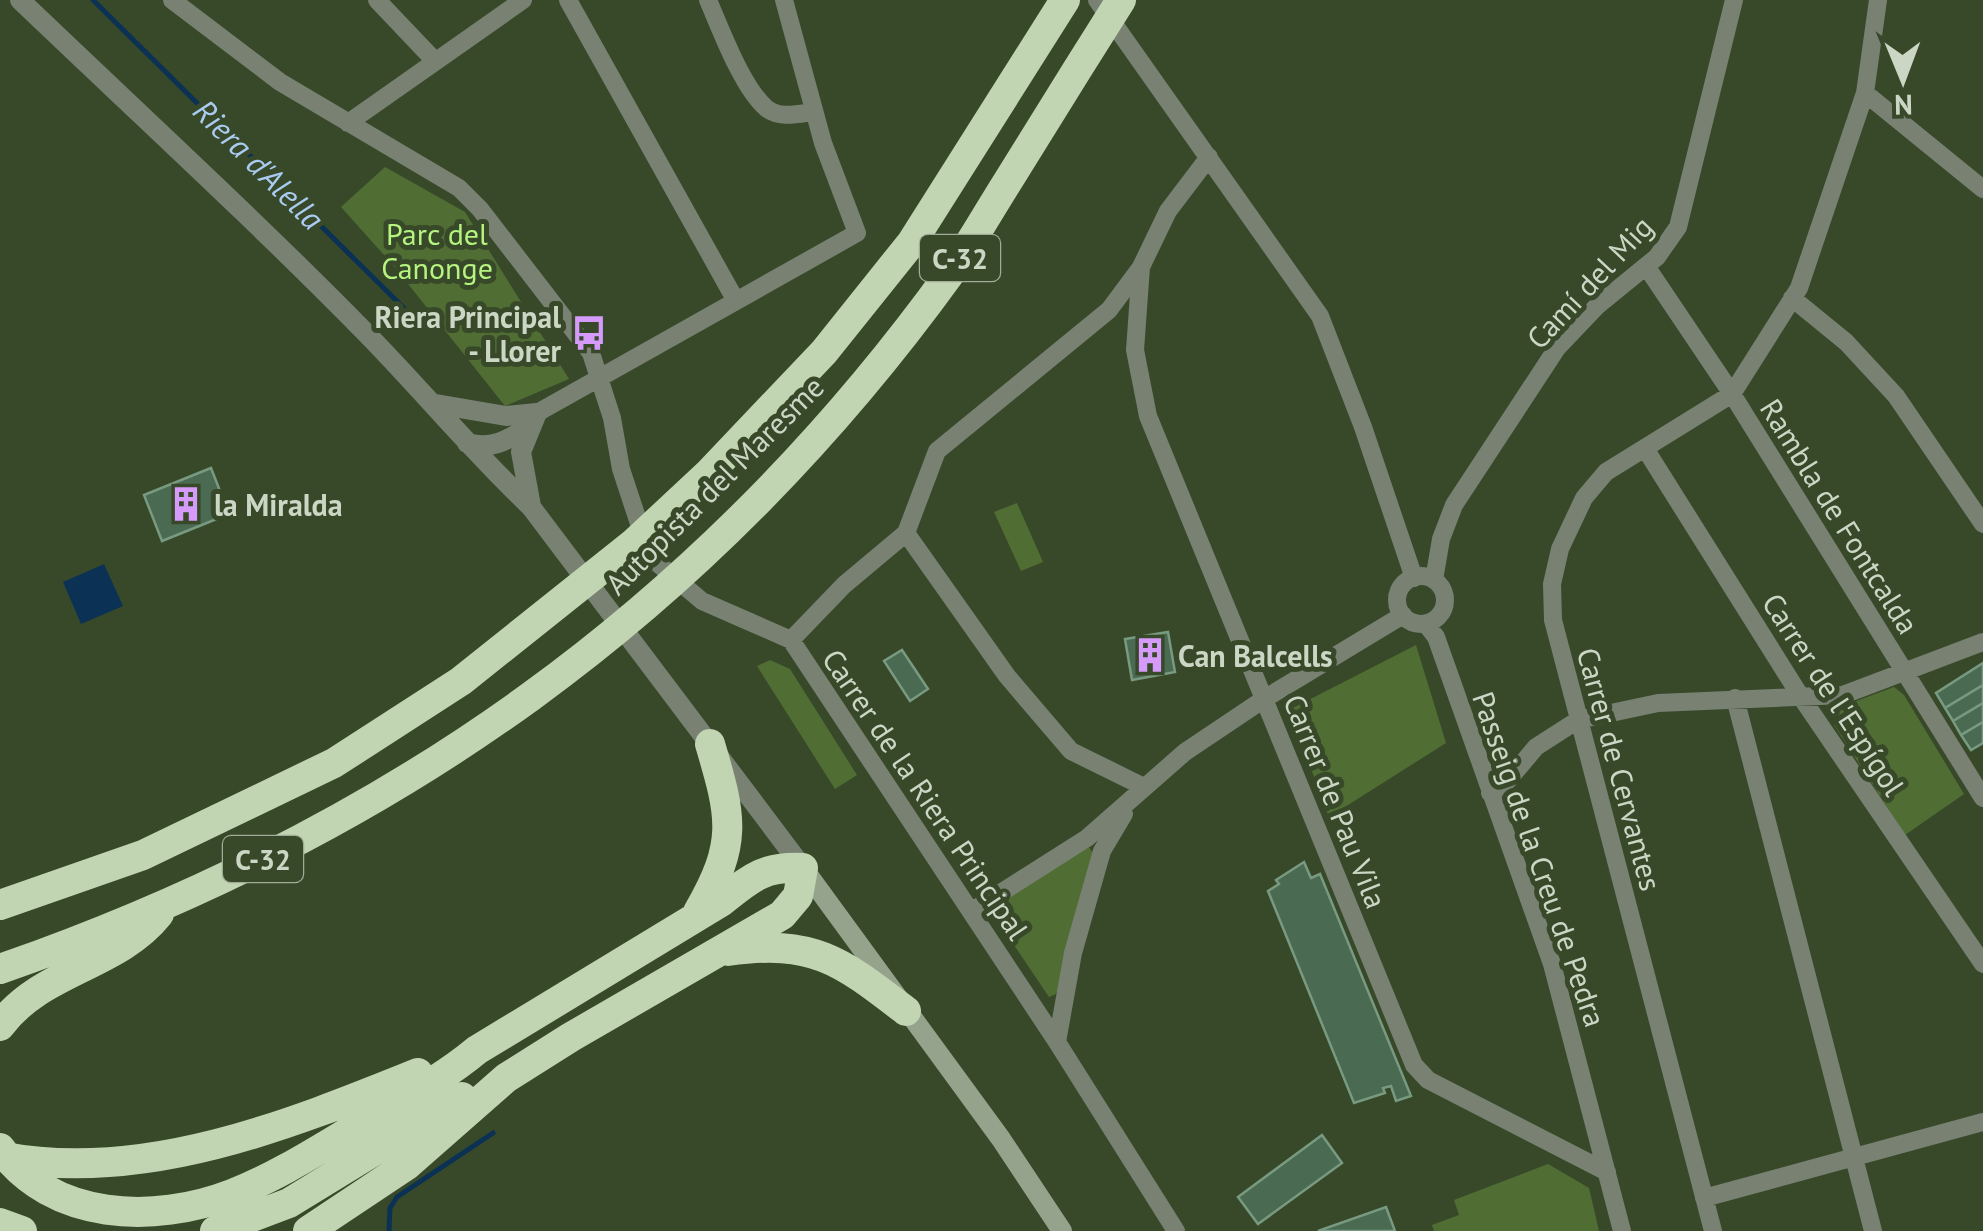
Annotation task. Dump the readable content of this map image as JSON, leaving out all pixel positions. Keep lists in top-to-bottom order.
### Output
{
  "streets": {
    "highway": ["C-32", "Autopista del Maresme"],
    "street": [
      "Camí del Mig",
      "Rambla de Fontcalda",
      "Carrer de l'Espígol",
      "Carrer de Cervantes",
      "Carrer de la Riera Principal",
      "Carrer de Pau Vila",
      "Passeig de la Creu de Pedra"
    ]
  },
  "crossings": [
    ["Camí del Mig", "Rambla de Fontcalda"],
    ["Camí del Mig", "Passeig de la Creu de Pedra"],
    ["Rambla de Fontcalda", "Carrer de Cervantes"],
    ["Carrer de l'Espígol", "Carrer de Cervantes"],
    ["Carrer de Pau Vila", "Passeig de la Creu de Pedra"]
  ],
  "water": ["Riera d'Alella"],
  "parks": ["Parc del Canonge"],
  "places": {
    "bus stop": ["Riera Principal - Llorer"],
    "building": ["la Miralda", "Can Balcells"]
  },
  "north": "bottom"
}
